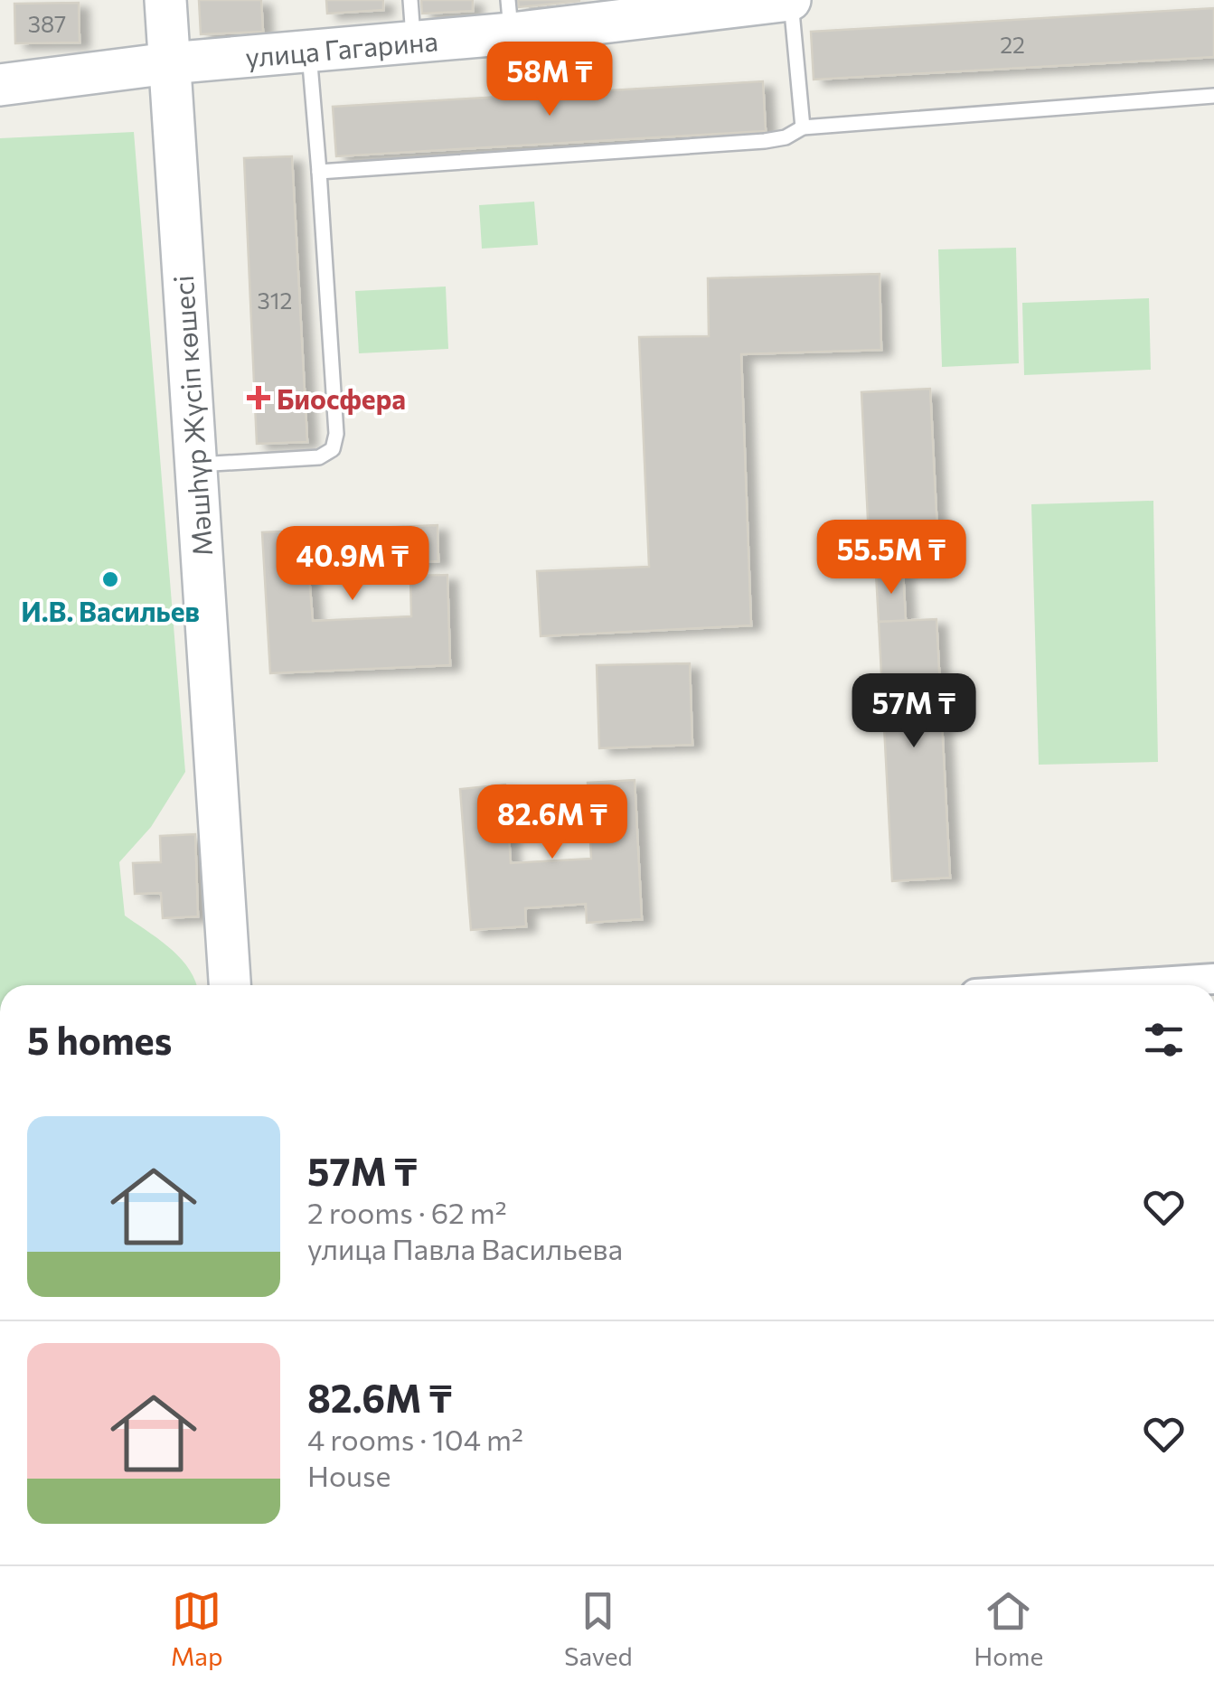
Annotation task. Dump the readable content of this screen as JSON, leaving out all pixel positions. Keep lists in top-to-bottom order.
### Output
{
  "streets": {
    "street": ["улица Гагарина", "Мәшһүр Жүсіп көшесі"]
  },
  "crossings": [
    ["улица Гагарина", "Мәшһүр Жүсіп көшесі"]
  ],
  "places": {
    "health": ["Биосфера"],
    "other": ["И.В. Васильев"]
  },
  "house_numbers": ["387", "22", "312"],
  "page": {
    "price": [
      "58M ₸",
      "55.5M ₸",
      "40.9M ₸",
      "57M ₸",
      "82.6M ₸"
    ],
    "heading": "5 homes",
    "list": [
      {
        "name": "57M ₸",
        "note": "2 rooms · 62 m² · улица Павла Васильева"
      },
      {
        "name": "82.6M ₸",
        "note": "4 rooms · 104 m² · House"
      }
    ],
    "tabs": ["Map", "Saved", "Home"]
  }
}
